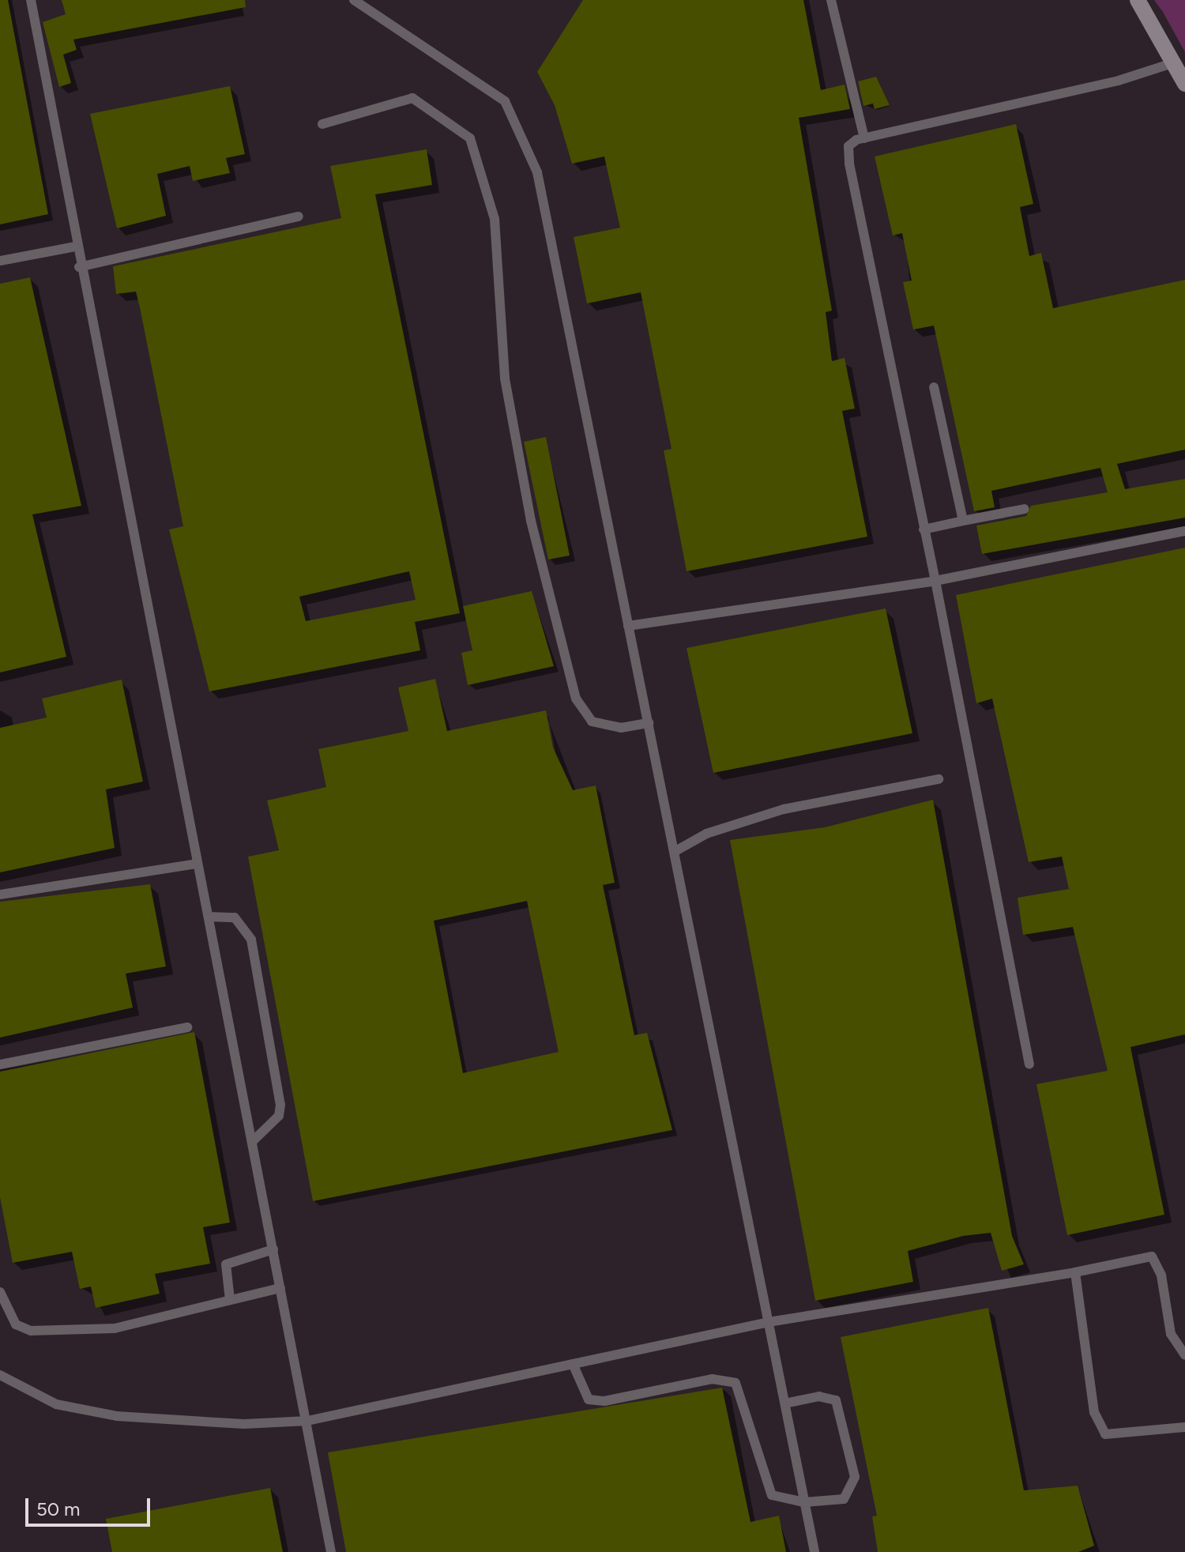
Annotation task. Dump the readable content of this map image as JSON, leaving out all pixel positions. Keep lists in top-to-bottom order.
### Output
{
  "scale_bar": "50 m"
}
